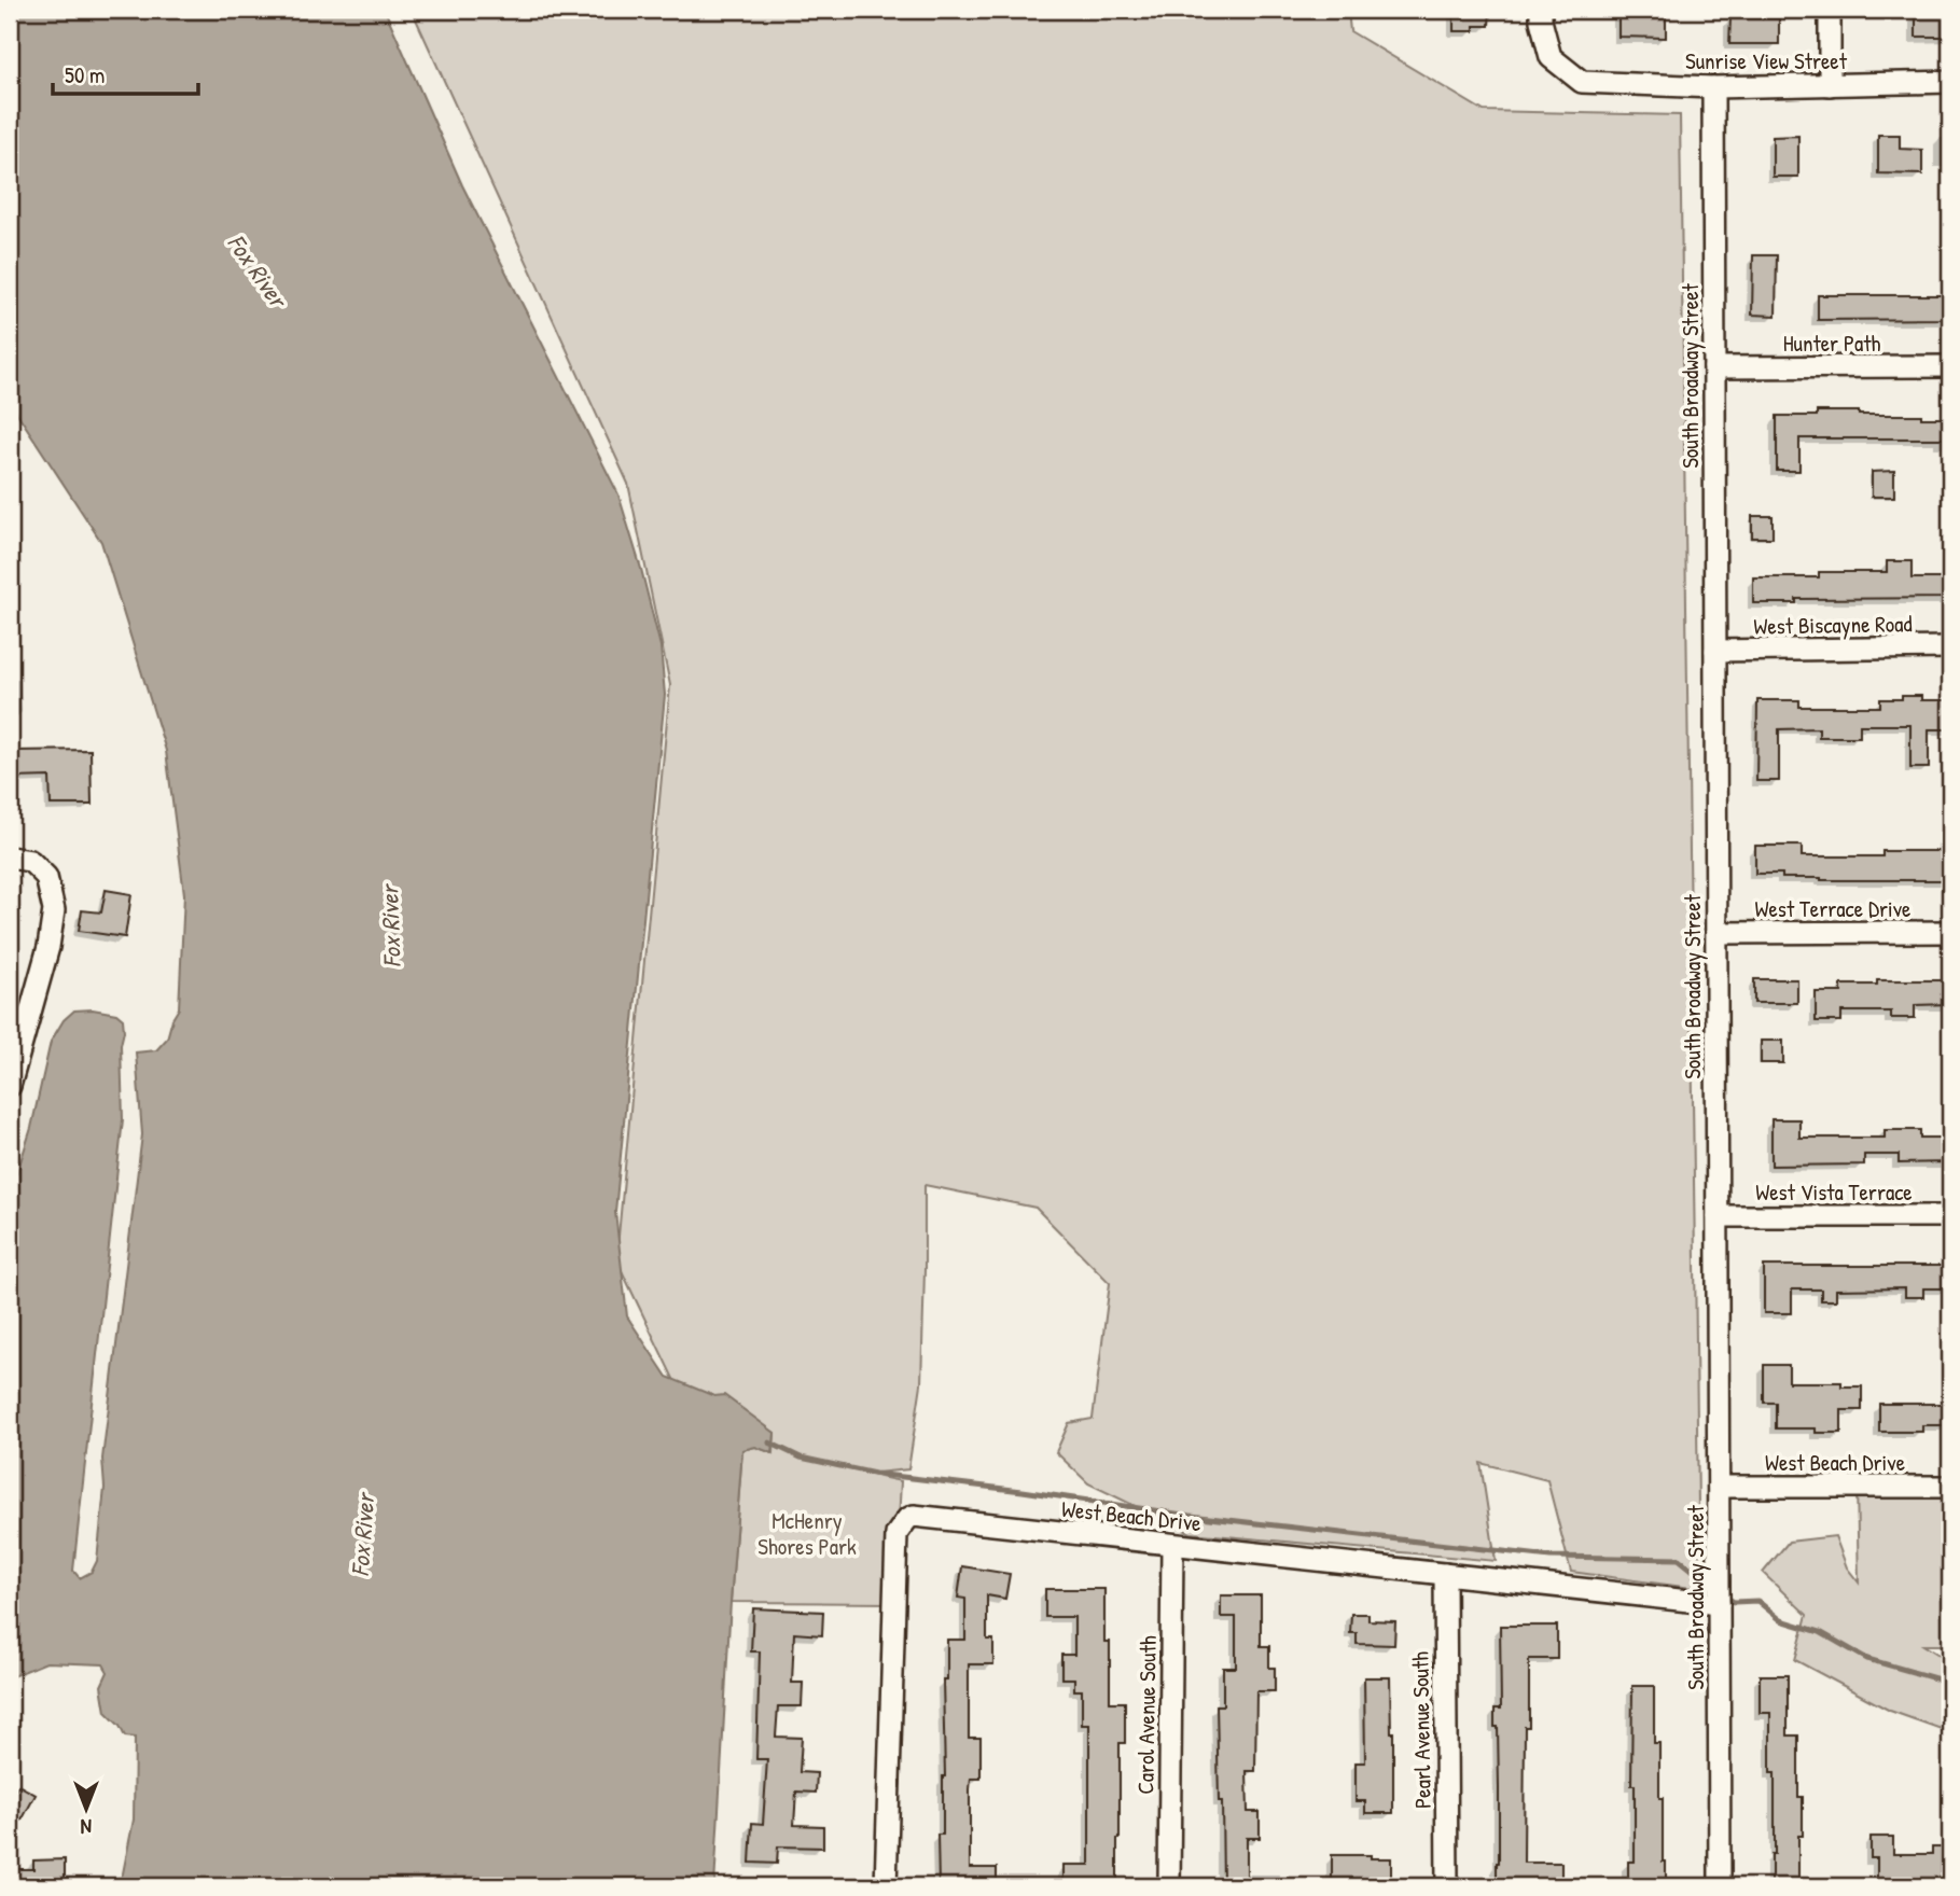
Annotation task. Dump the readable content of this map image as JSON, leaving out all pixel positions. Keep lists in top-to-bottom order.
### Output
{
  "streets": {
    "street": [
      "Sunrise View Street",
      "Hunter Path",
      "South Broadway Street",
      "West Biscayne Road",
      "West Terrace Drive",
      "West Vista Terrace",
      "West Beach Drive",
      "Carol Avenue South",
      "Pearl Avenue South"
    ]
  },
  "crossings": [
    ["Sunrise View Street", "South Broadway Street"],
    ["Hunter Path", "South Broadway Street"],
    ["South Broadway Street", "West Biscayne Road"],
    ["South Broadway Street", "West Terrace Drive"],
    ["South Broadway Street", "West Vista Terrace"],
    ["South Broadway Street", "West Beach Drive"],
    ["West Beach Drive", "Carol Avenue South"],
    ["West Beach Drive", "Pearl Avenue South"]
  ],
  "water": ["Fox River"],
  "parks": ["McHenry Shores Park"],
  "scale_bar": "50 m",
  "north": "bottom"
}
